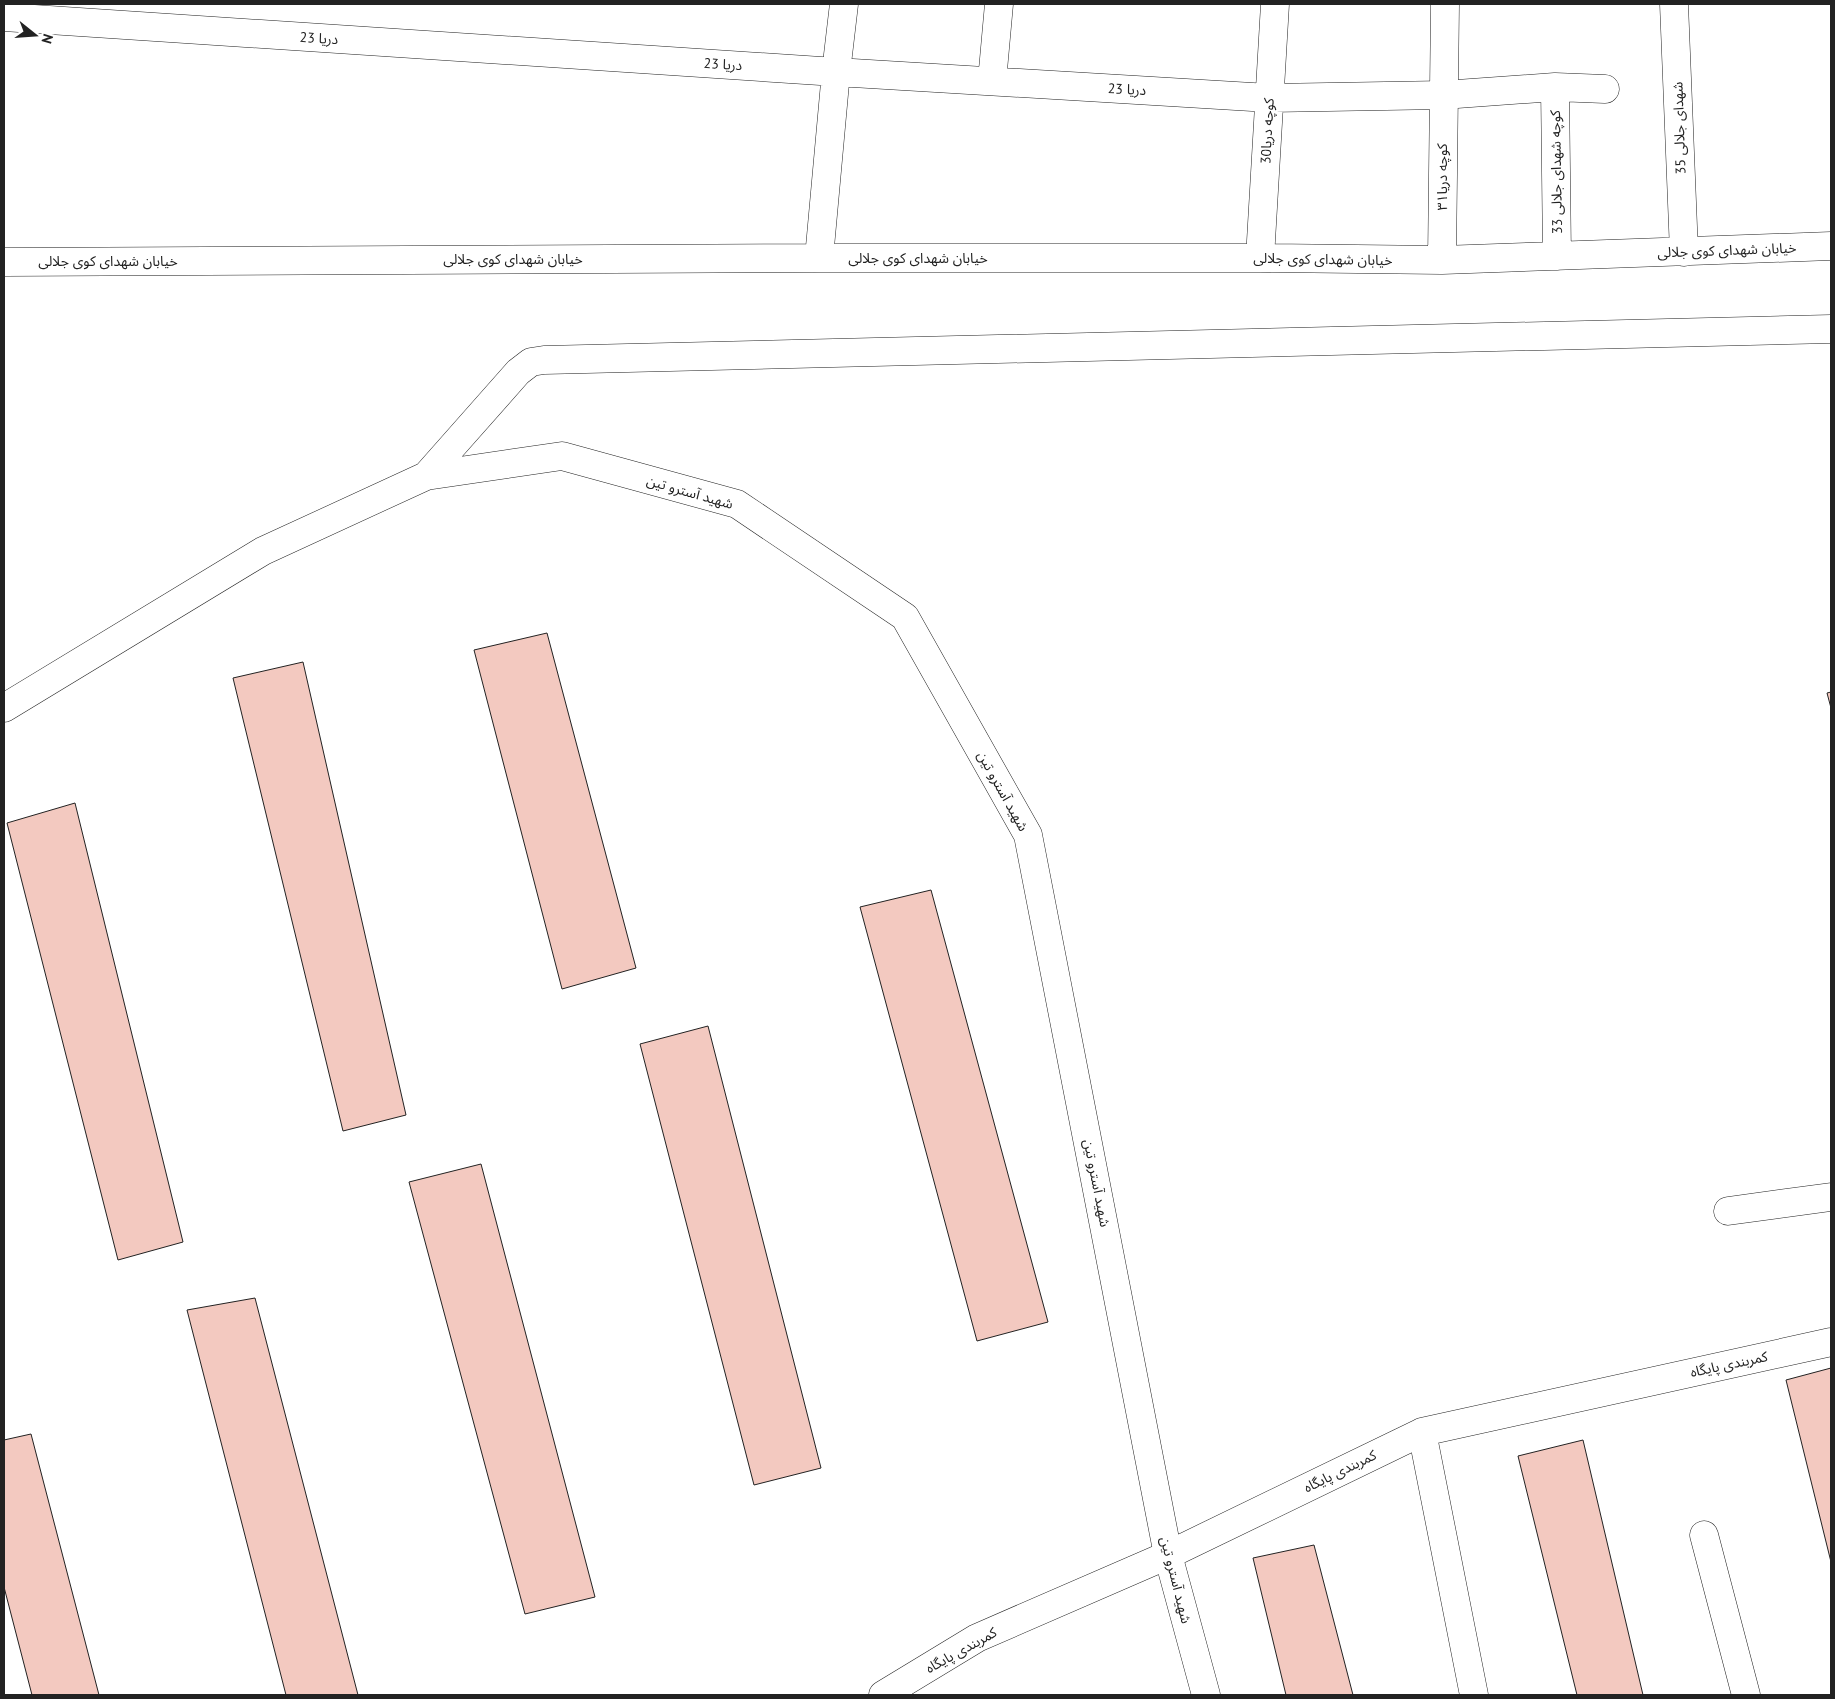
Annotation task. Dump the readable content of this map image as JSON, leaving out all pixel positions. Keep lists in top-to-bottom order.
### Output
{
  "streets": {
    "street": [
      "دریا 23",
      "شهدای جلالی 35",
      "کوچه دریا30",
      "کوچه شهدای جلالی 33",
      "کوچه دریا۳۱",
      "خیابان شهدای کوی جلالی",
      "شهید آسترو تین",
      "کمربندی پایگاه"
    ]
  },
  "crossings": [
    ["دریا 23", "کوچه دریا30"],
    ["دریا 23", "کوچه شهدای جلالی 33"],
    ["دریا 23", "کوچه دریا۳۱"],
    ["شهدای جلالی 35", "خیابان شهدای کوی جلالی"],
    ["کوچه دریا30", "خیابان شهدای کوی جلالی"],
    ["کوچه شهدای جلالی 33", "خیابان شهدای کوی جلالی"],
    ["کوچه دریا۳۱", "خیابان شهدای کوی جلالی"],
    ["شهید آسترو تین", "کمربندی پایگاه"]
  ],
  "north": "right"
}
